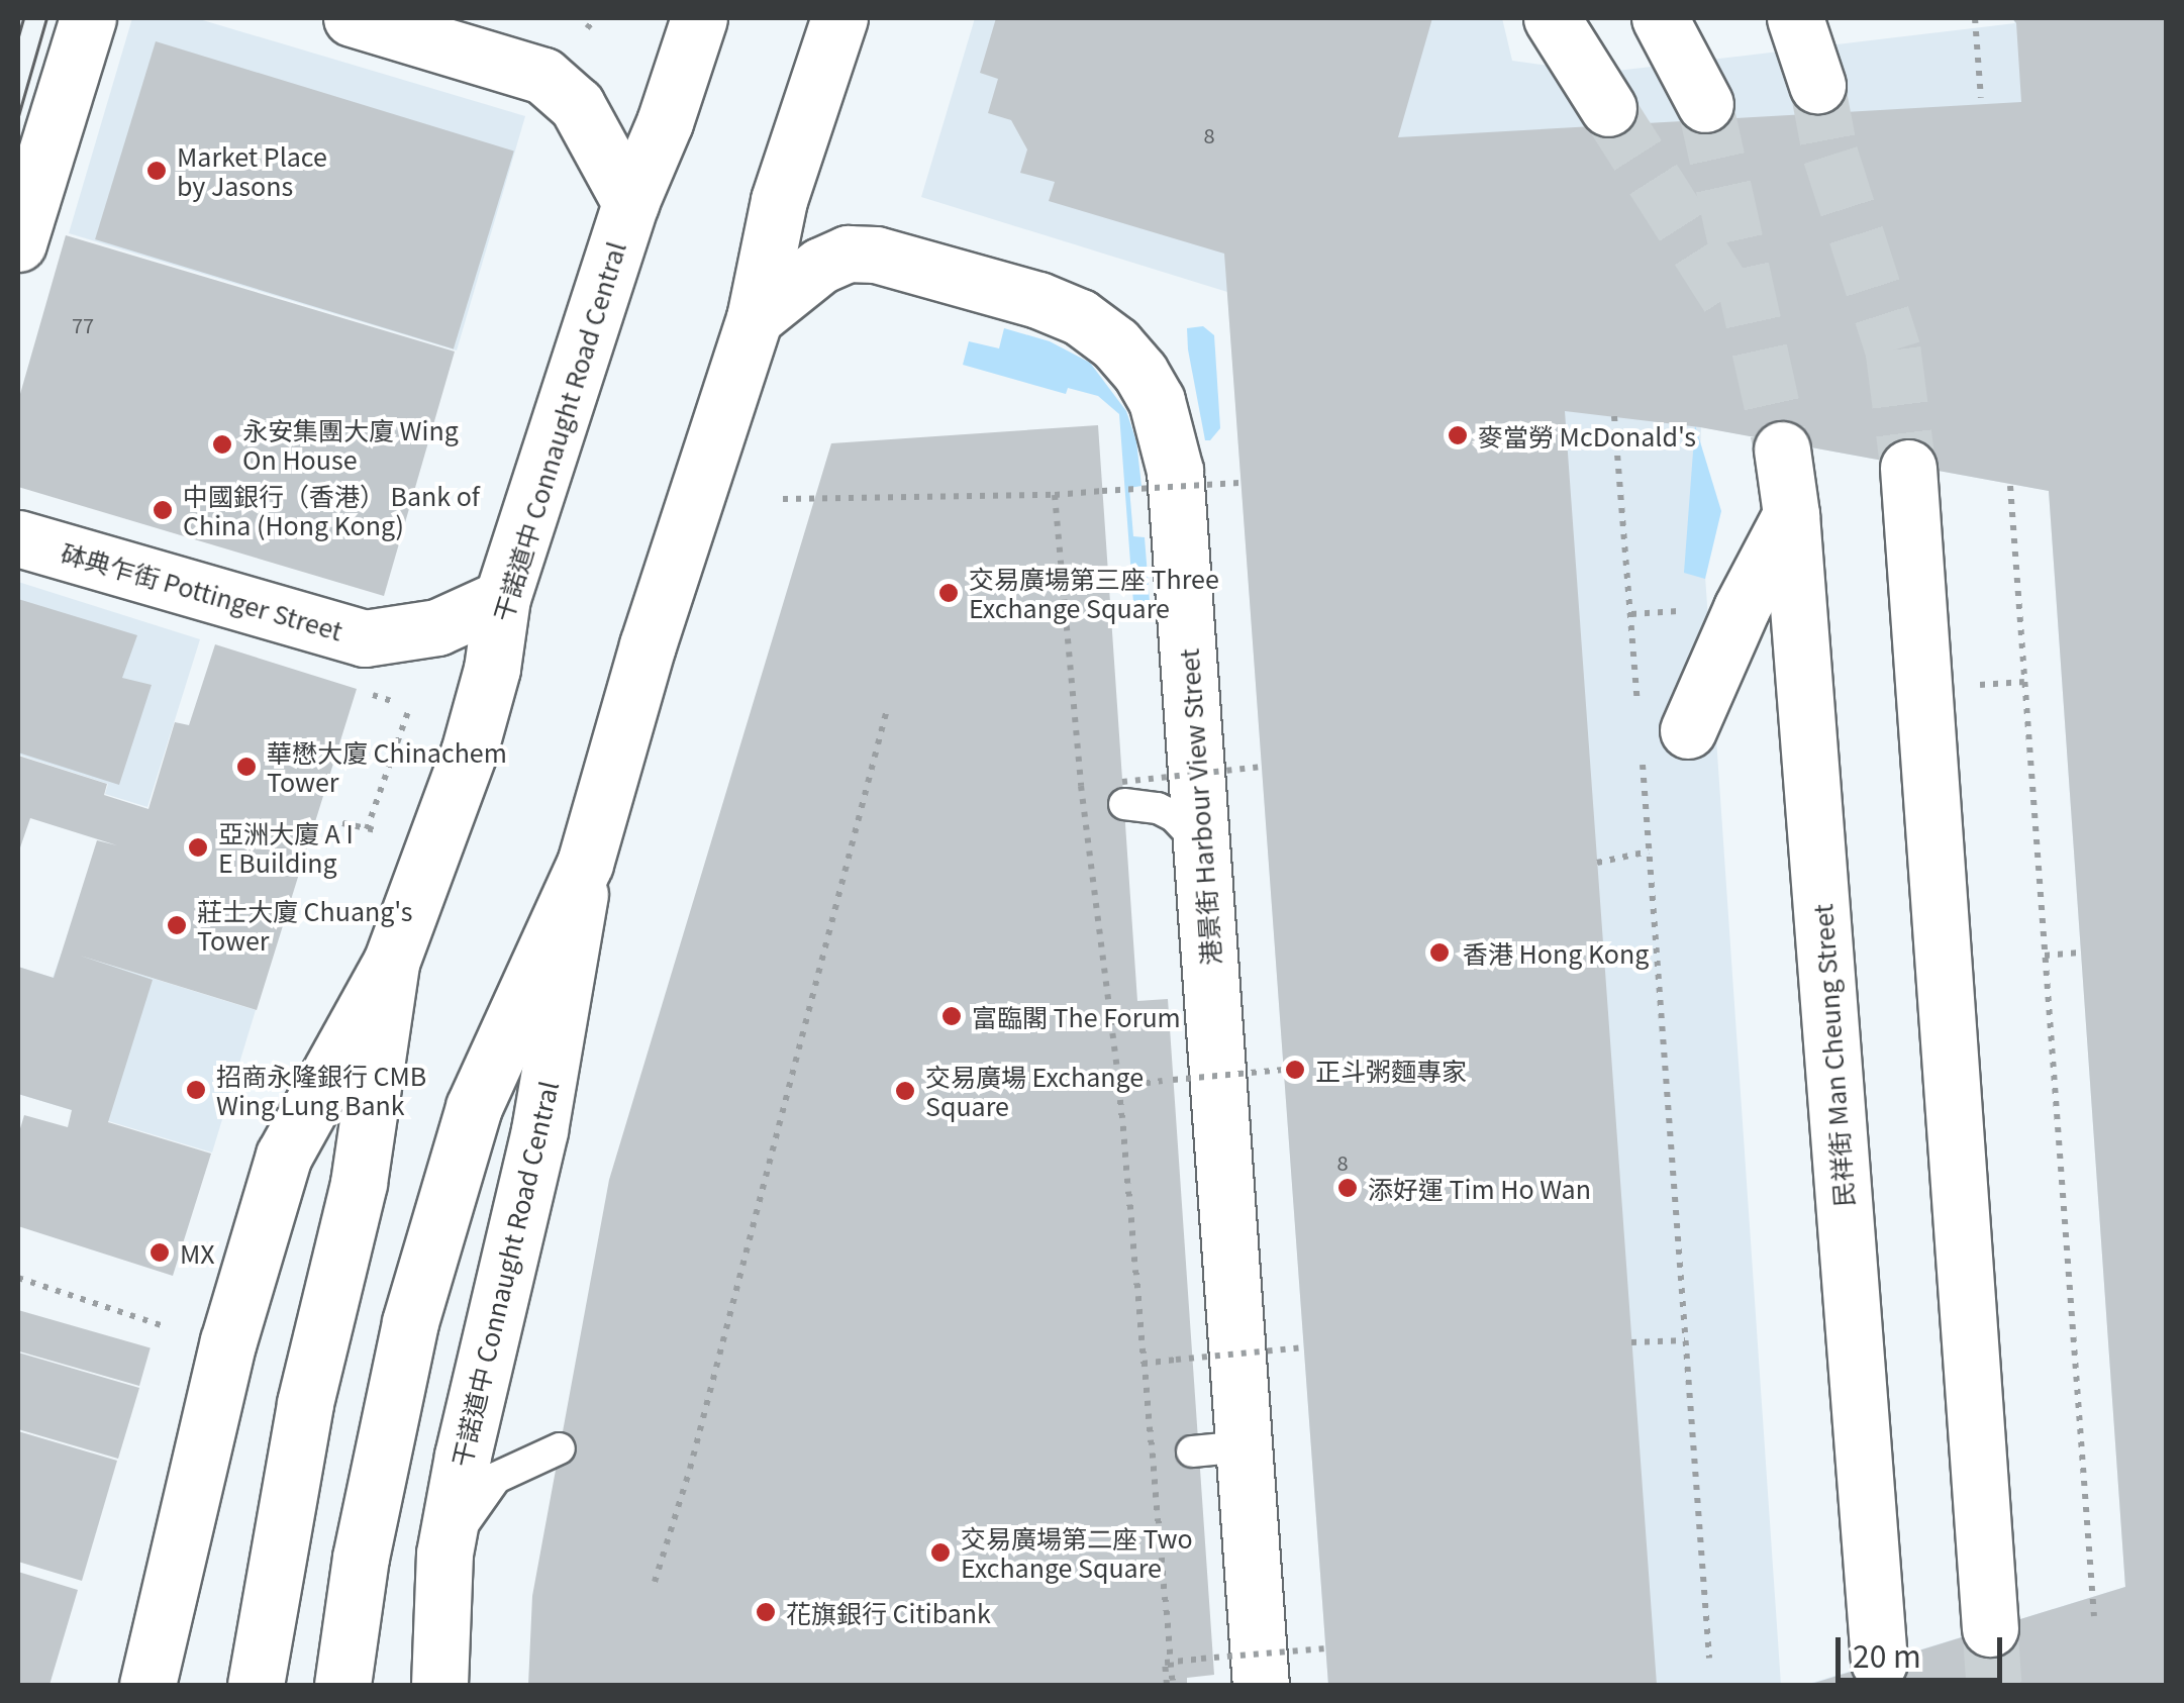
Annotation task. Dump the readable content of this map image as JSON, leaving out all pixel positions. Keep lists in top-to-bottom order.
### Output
{
  "streets": {
    "main road": [
      "干諾道中 Connaught Road Central",
      "砵典乍街 Pottinger Street",
      "港景街 Harbour View Street",
      "民祥街 Man Cheung Street"
    ]
  },
  "crossings": [
    ["干諾道中 Connaught Road Central", "砵典乍街 Pottinger Street"],
    ["干諾道中 Connaught Road Central", "港景街 Harbour View Street"]
  ],
  "places": [
    "Market Place by Jasons",
    "麥當勞 McDonald's",
    "永安集團大廈 Wing On House",
    "中國銀行（香港） Bank of China (Hong Kong)",
    "交易廣場第三座 Three Exchange Square",
    "華懋大廈 Chinachem Tower",
    "亞洲大廈 A I E Building",
    "莊士大廈 Chuang's Tower",
    "香港 Hong Kong",
    "富臨閣 The Forum",
    "正斗粥麵專家",
    "招商永隆銀行 CMB Wing Lung Bank",
    "交易廣場 Exchange Square",
    "添好運 Tim Ho Wan",
    "MX",
    "交易廣場第二座 Two Exchange Square",
    "花旗銀行 Citibank"
  ],
  "house_numbers": ["8", "77", "8"],
  "scale_bar": "20 m"
}
